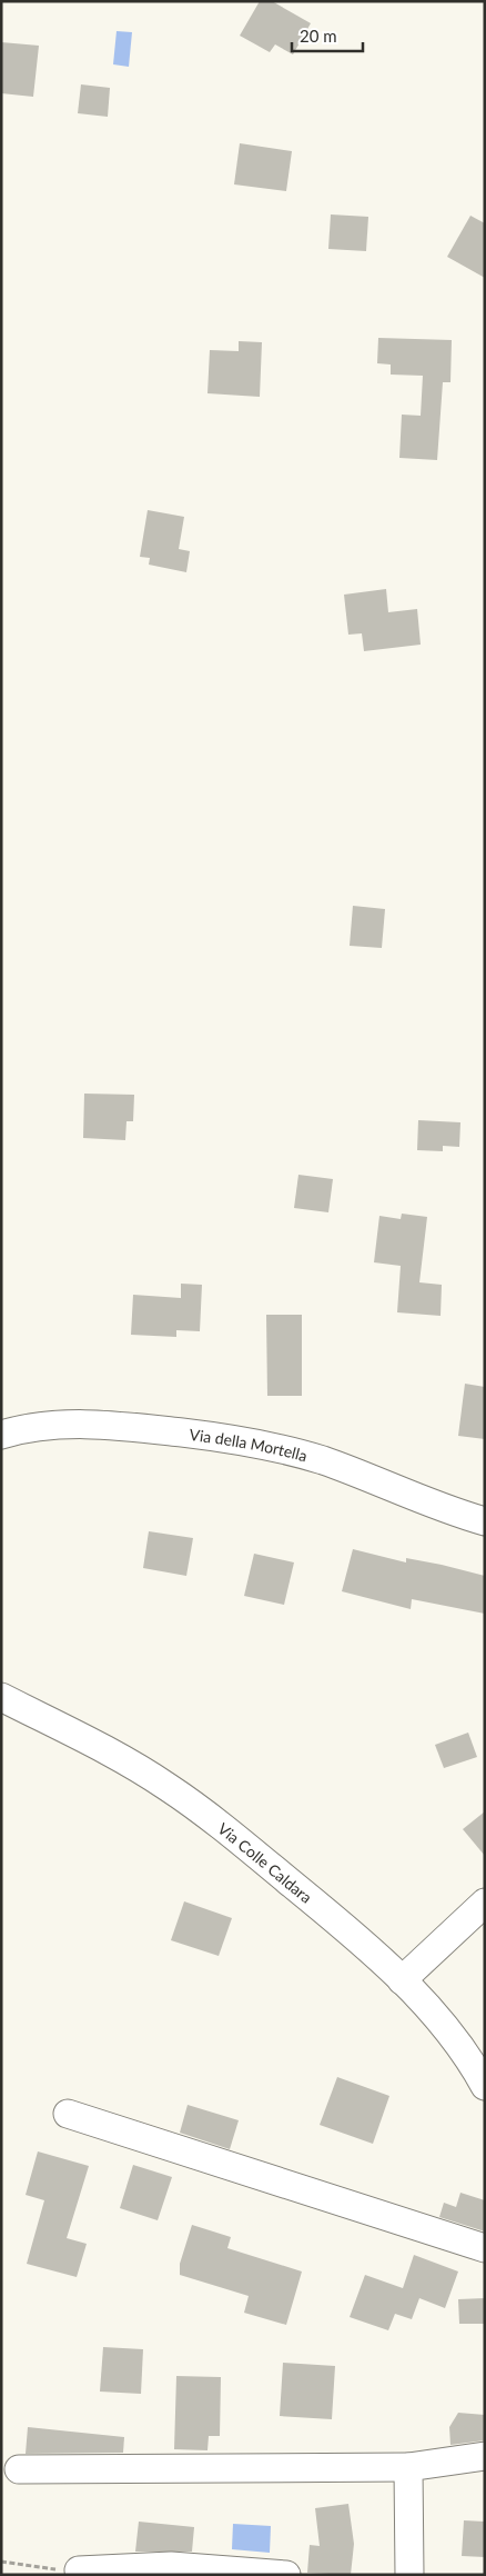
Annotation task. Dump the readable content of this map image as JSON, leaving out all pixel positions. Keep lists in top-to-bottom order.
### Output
{
  "streets": {
    "street": ["Via della Mortella", "Via Colle Caldara"]
  },
  "scale_bar": "20 m"
}
